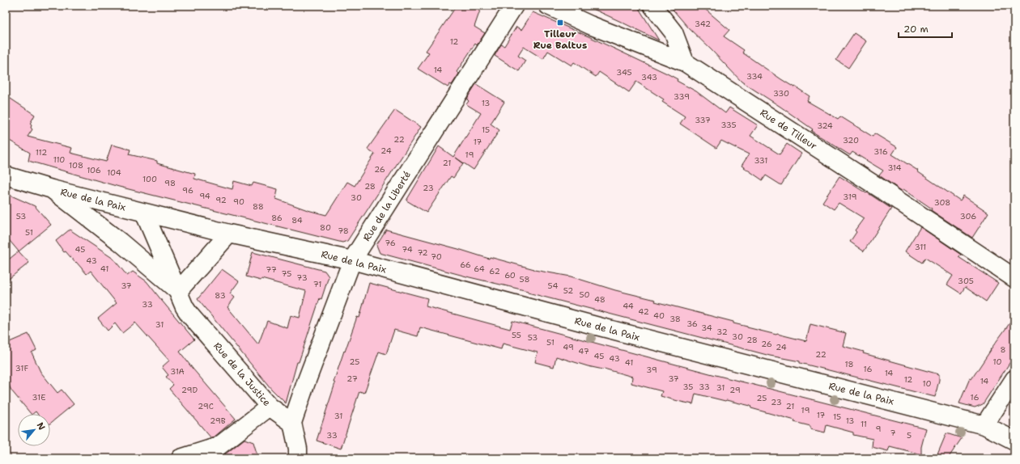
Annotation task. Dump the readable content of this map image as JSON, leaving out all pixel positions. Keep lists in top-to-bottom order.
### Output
{
  "streets": {
    "street": [
      "Rue de Tilleur",
      "Rue de la Paix",
      "Rue de la Liberté",
      "Rue de la Justice"
    ]
  },
  "crossings": [
    ["Rue de la Paix", "Rue de la Liberté"],
    ["Rue de la Paix", "Rue de la Justice"],
    ["Rue de la Liberté", "Rue de la Justice"]
  ],
  "places": {
    "transit": ["Tilleur Rue Baltus"]
  },
  "house_numbers": [
    "342",
    "12",
    "14",
    "345",
    "334",
    "343",
    "330",
    "339",
    "13",
    "337",
    "335",
    "324",
    "15",
    "22",
    "320",
    "17",
    "24",
    "316",
    "112",
    "19",
    "110",
    "331",
    "21",
    "108",
    "314",
    "26",
    "106",
    "104",
    "100",
    "98",
    "28",
    "23",
    "96",
    "94",
    "319",
    "30",
    "92",
    "90",
    "308",
    "88",
    "53",
    "306",
    "86",
    "84",
    "80",
    "78",
    "51",
    "76",
    "311",
    "45",
    "74",
    "72",
    "70",
    "43",
    "66",
    "41",
    "64",
    "77",
    "62",
    "75",
    "60",
    "73",
    "58",
    "305",
    "71",
    "37",
    "54",
    "52",
    "50",
    "83",
    "48",
    "33",
    "44",
    "42",
    "40",
    "38",
    "36",
    "31",
    "34",
    "32",
    "55",
    "30",
    "53",
    "28",
    "51",
    "26",
    "49",
    "24",
    "8",
    "47",
    "22",
    "45",
    "43",
    "25",
    "10",
    "41",
    "18",
    "31F",
    "16",
    "39",
    "31A",
    "14",
    "27",
    "37",
    "12",
    "14",
    "10",
    "35",
    "33",
    "31",
    "29D",
    "29",
    "31E",
    "16",
    "25",
    "23",
    "29C",
    "21",
    "19",
    "17",
    "31",
    "15",
    "29B",
    "13",
    "11",
    "9",
    "7",
    "33",
    "5"
  ],
  "scale_bar": "20 m",
  "north": "top right"
}
